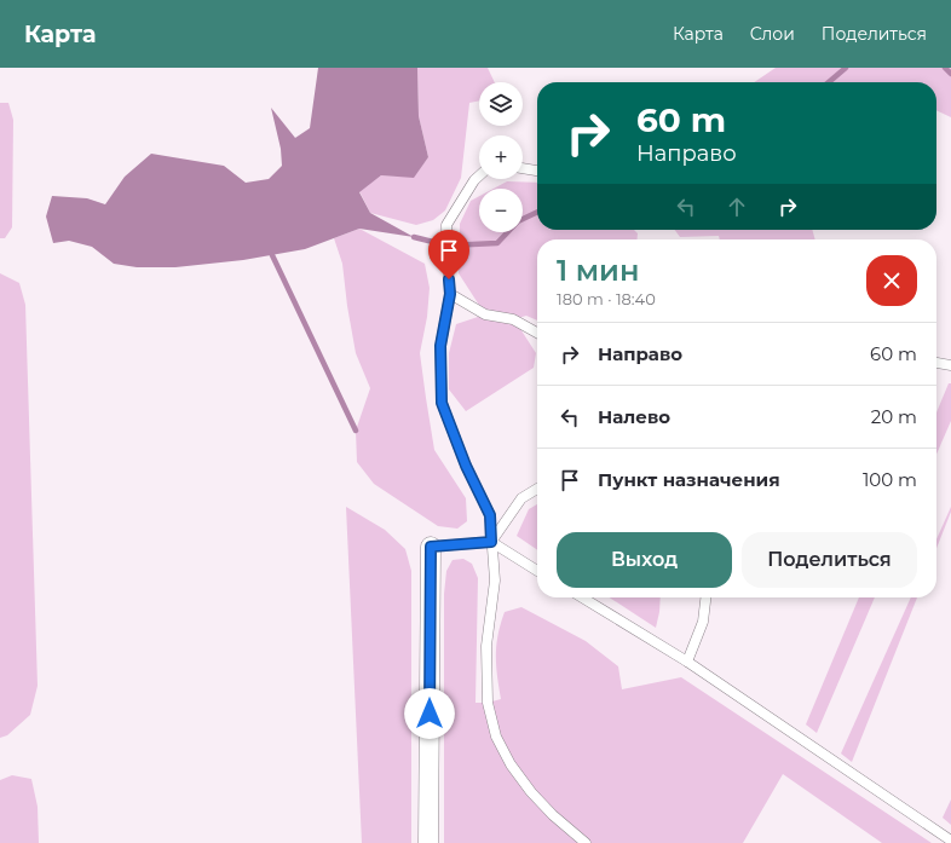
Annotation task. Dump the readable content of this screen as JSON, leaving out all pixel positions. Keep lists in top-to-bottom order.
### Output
{
  "page": {
    "header": "Карта",
    "nav": ["Карта", "Слои", "Поделиться"],
    "map_buttons": ["+", "−"],
    "turn": ["60 m", "Направо"],
    "heading": ["1 мин", "180 m · 18:40"],
    "list": [
      {
        "name": "Направо",
        "value": "60 m"
      },
      {
        "name": "Налево",
        "value": "20 m"
      },
      {
        "name": "Пункт назначения",
        "value": "100 m"
      }
    ],
    "buttons": ["Выход", "Поделиться"]
  }
}
